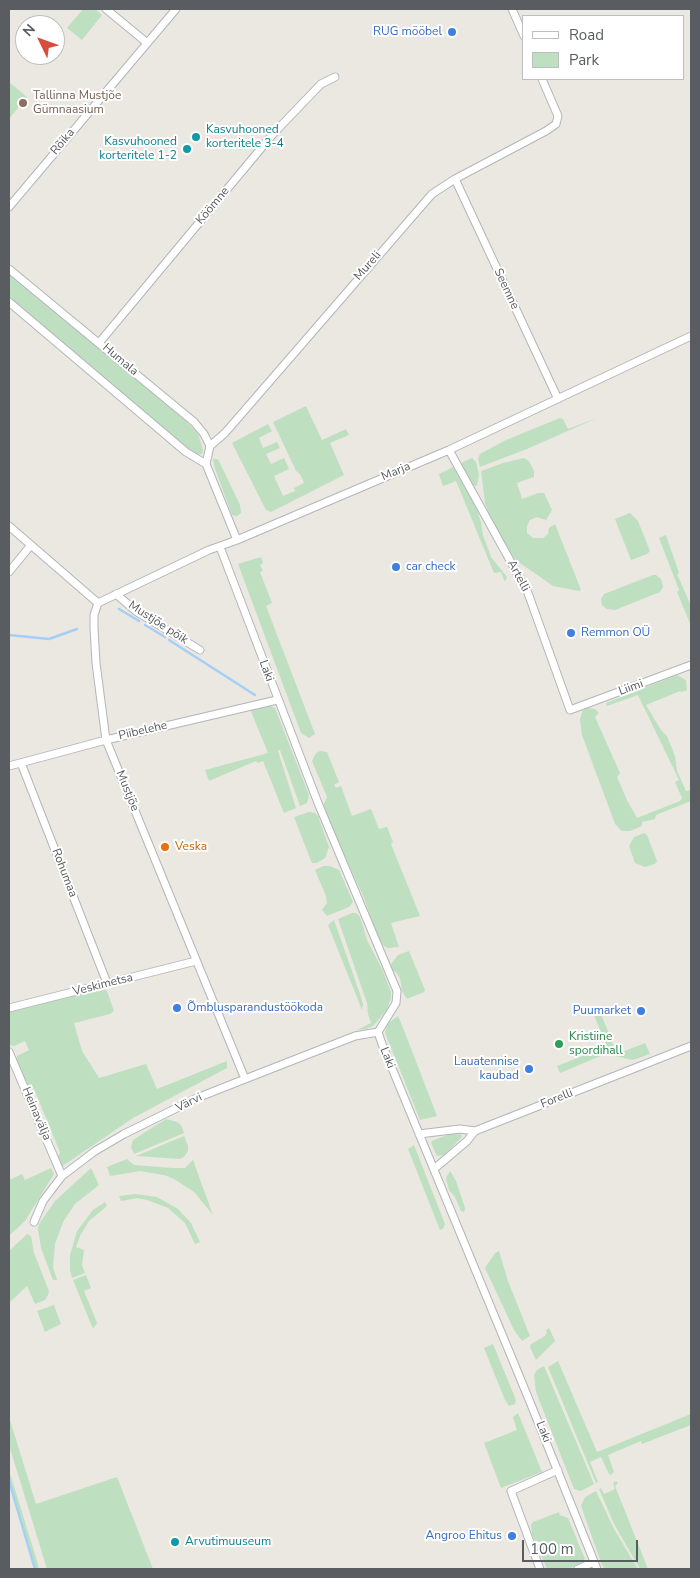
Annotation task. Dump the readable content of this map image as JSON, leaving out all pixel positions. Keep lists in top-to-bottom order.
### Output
{
  "streets": {
    "street": [
      "Rõika",
      "Köömne",
      "Mureli",
      "Seemne",
      "Humala",
      "Marja",
      "Artelli",
      "Mustjõe põik",
      "Laki",
      "Liimi",
      "Piibelehe",
      "Mustjõe",
      "Rohumaa",
      "Veskimetsa",
      "Forelli",
      "Värvi",
      "Heinavälja"
    ]
  },
  "crossings": [
    ["Köömne", "Humala"],
    ["Mureli", "Seemne"],
    ["Mureli", "Humala"],
    ["Seemne", "Marja"],
    ["Marja", "Artelli"],
    ["Marja", "Mustjõe põik"],
    ["Marja", "Laki"],
    ["Marja", "Mustjõe"],
    ["Artelli", "Liimi"],
    ["Laki", "Piibelehe"],
    ["Laki", "Forelli"],
    ["Laki", "Värvi"],
    ["Piibelehe", "Mustjõe"],
    ["Piibelehe", "Rohumaa"],
    ["Mustjõe", "Veskimetsa"],
    ["Mustjõe", "Värvi"],
    ["Rohumaa", "Veskimetsa"],
    ["Värvi", "Heinavälja"]
  ],
  "places": [
    "RUG mööbel",
    "Tallinna Mustjõe Gümnaasium",
    "Kasvuhooned korteritele 3-4",
    "Kasvuhooned korteritele 1-2",
    "car check",
    "Remmon OÜ",
    "Veska",
    "Õmblusparandustöökoda",
    "Puumarket",
    "Kristiine spordihall",
    "Lauatennise kaubad",
    "Angroo Ehitus",
    "Arvutimuuseum"
  ],
  "legend": ["Road", "Park"],
  "scale_bar": "100 m",
  "north": "top left"
}
